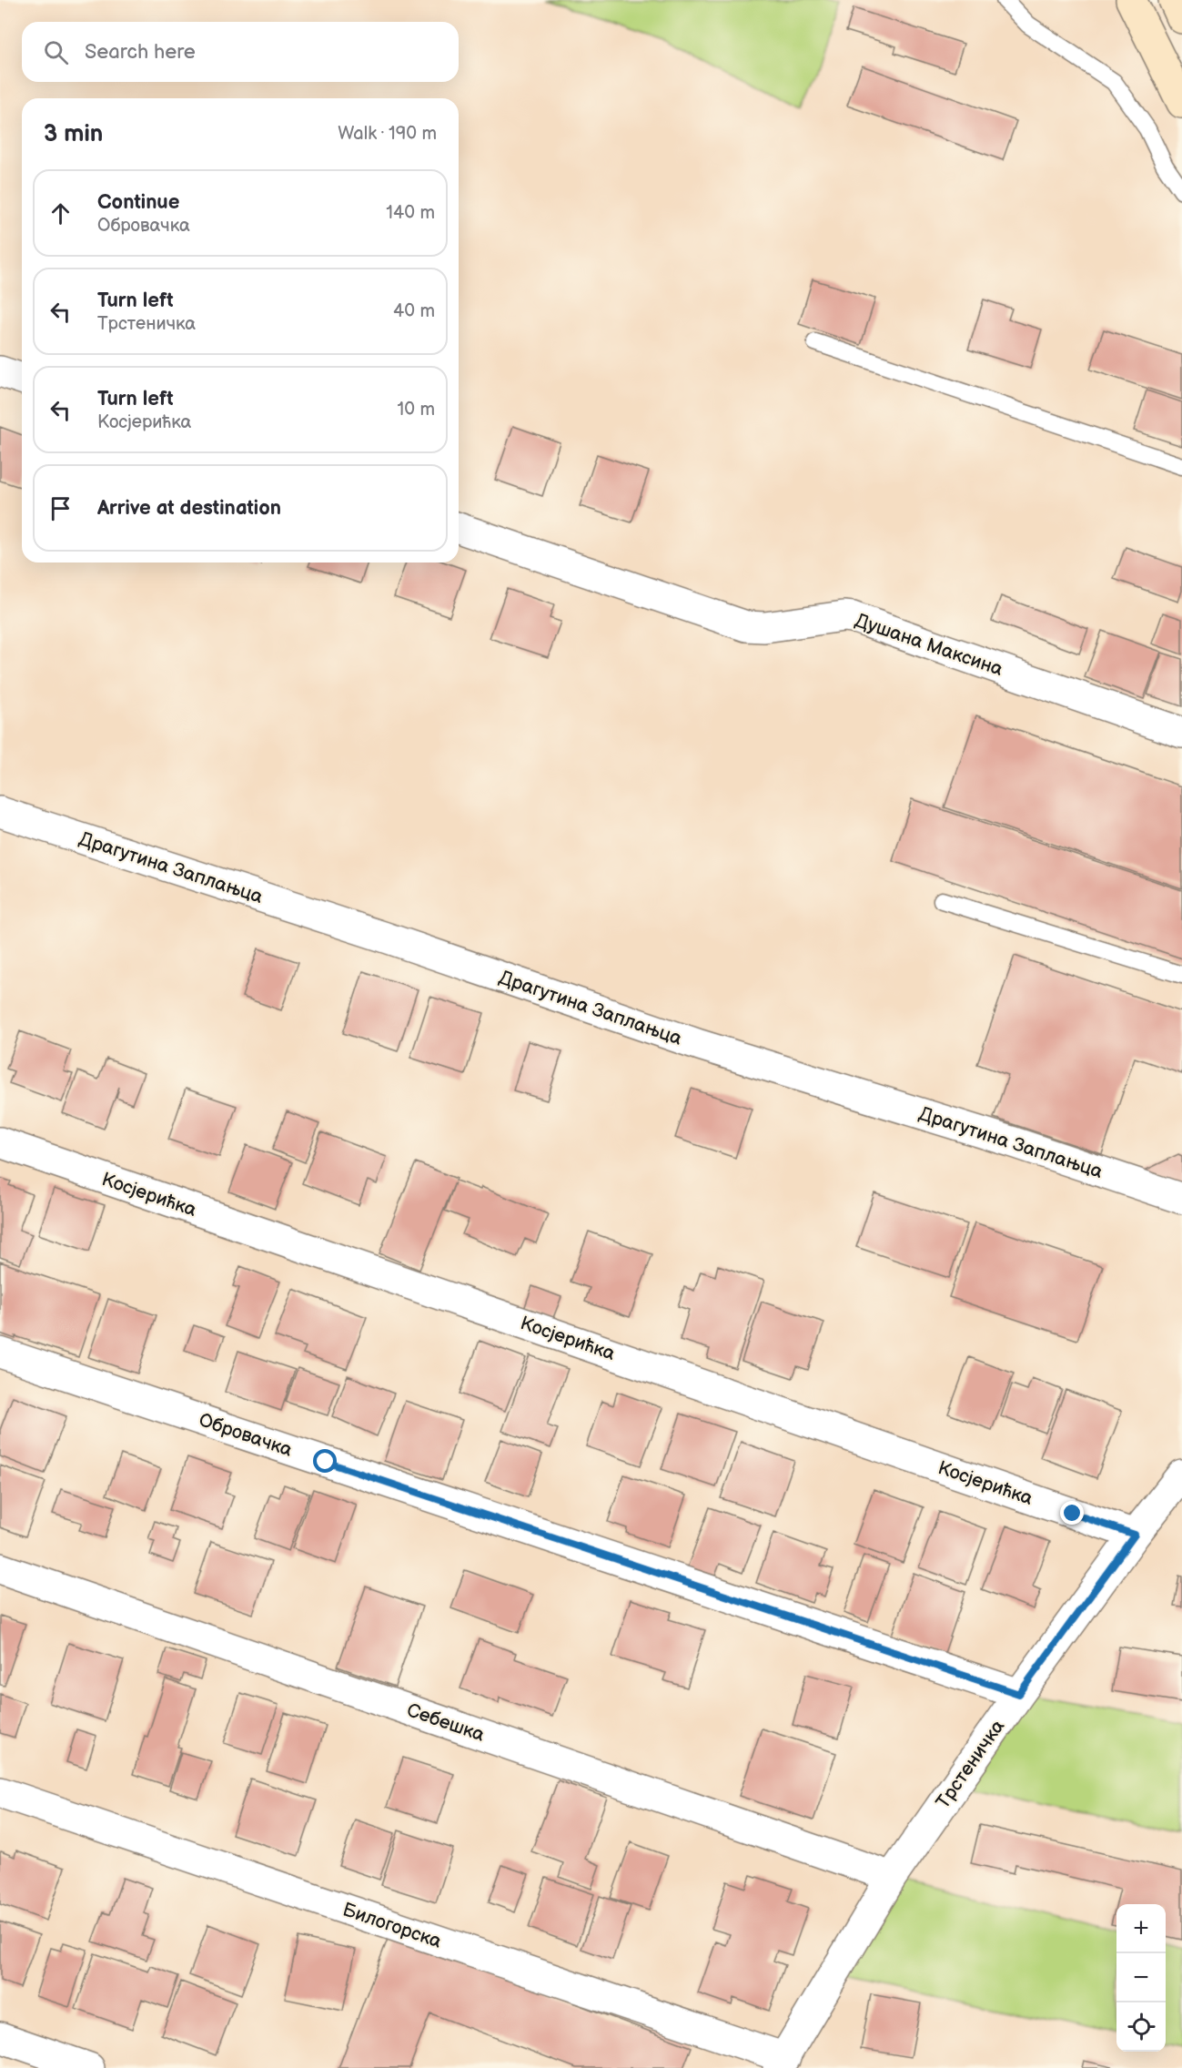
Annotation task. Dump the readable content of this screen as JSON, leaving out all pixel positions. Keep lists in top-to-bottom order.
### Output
{
  "streets": {
    "street": [
      "Душана Максина",
      "Драгутина Заплањца",
      "Косјерићка",
      "Обровачка",
      "Себешка",
      "Трстеничка",
      "Билогорска"
    ]
  },
  "crossings": [
    ["Косјерићка", "Трстеничка"],
    ["Обровачка", "Трстеничка"],
    ["Себешка", "Трстеничка"],
    ["Трстеничка", "Билогорска"]
  ],
  "page": {
    "search": "Search here",
    "heading": ["3 min", "Walk · 190 m"],
    "list": [
      ["Continue", "Обровачка", "140 m"],
      ["Turn left", "Трстеничка", "40 m"],
      ["Turn left", "Косјерићка", "10 m"],
      "Arrive at destination"
    ],
    "map_buttons": ["+", "−"]
  }
}
